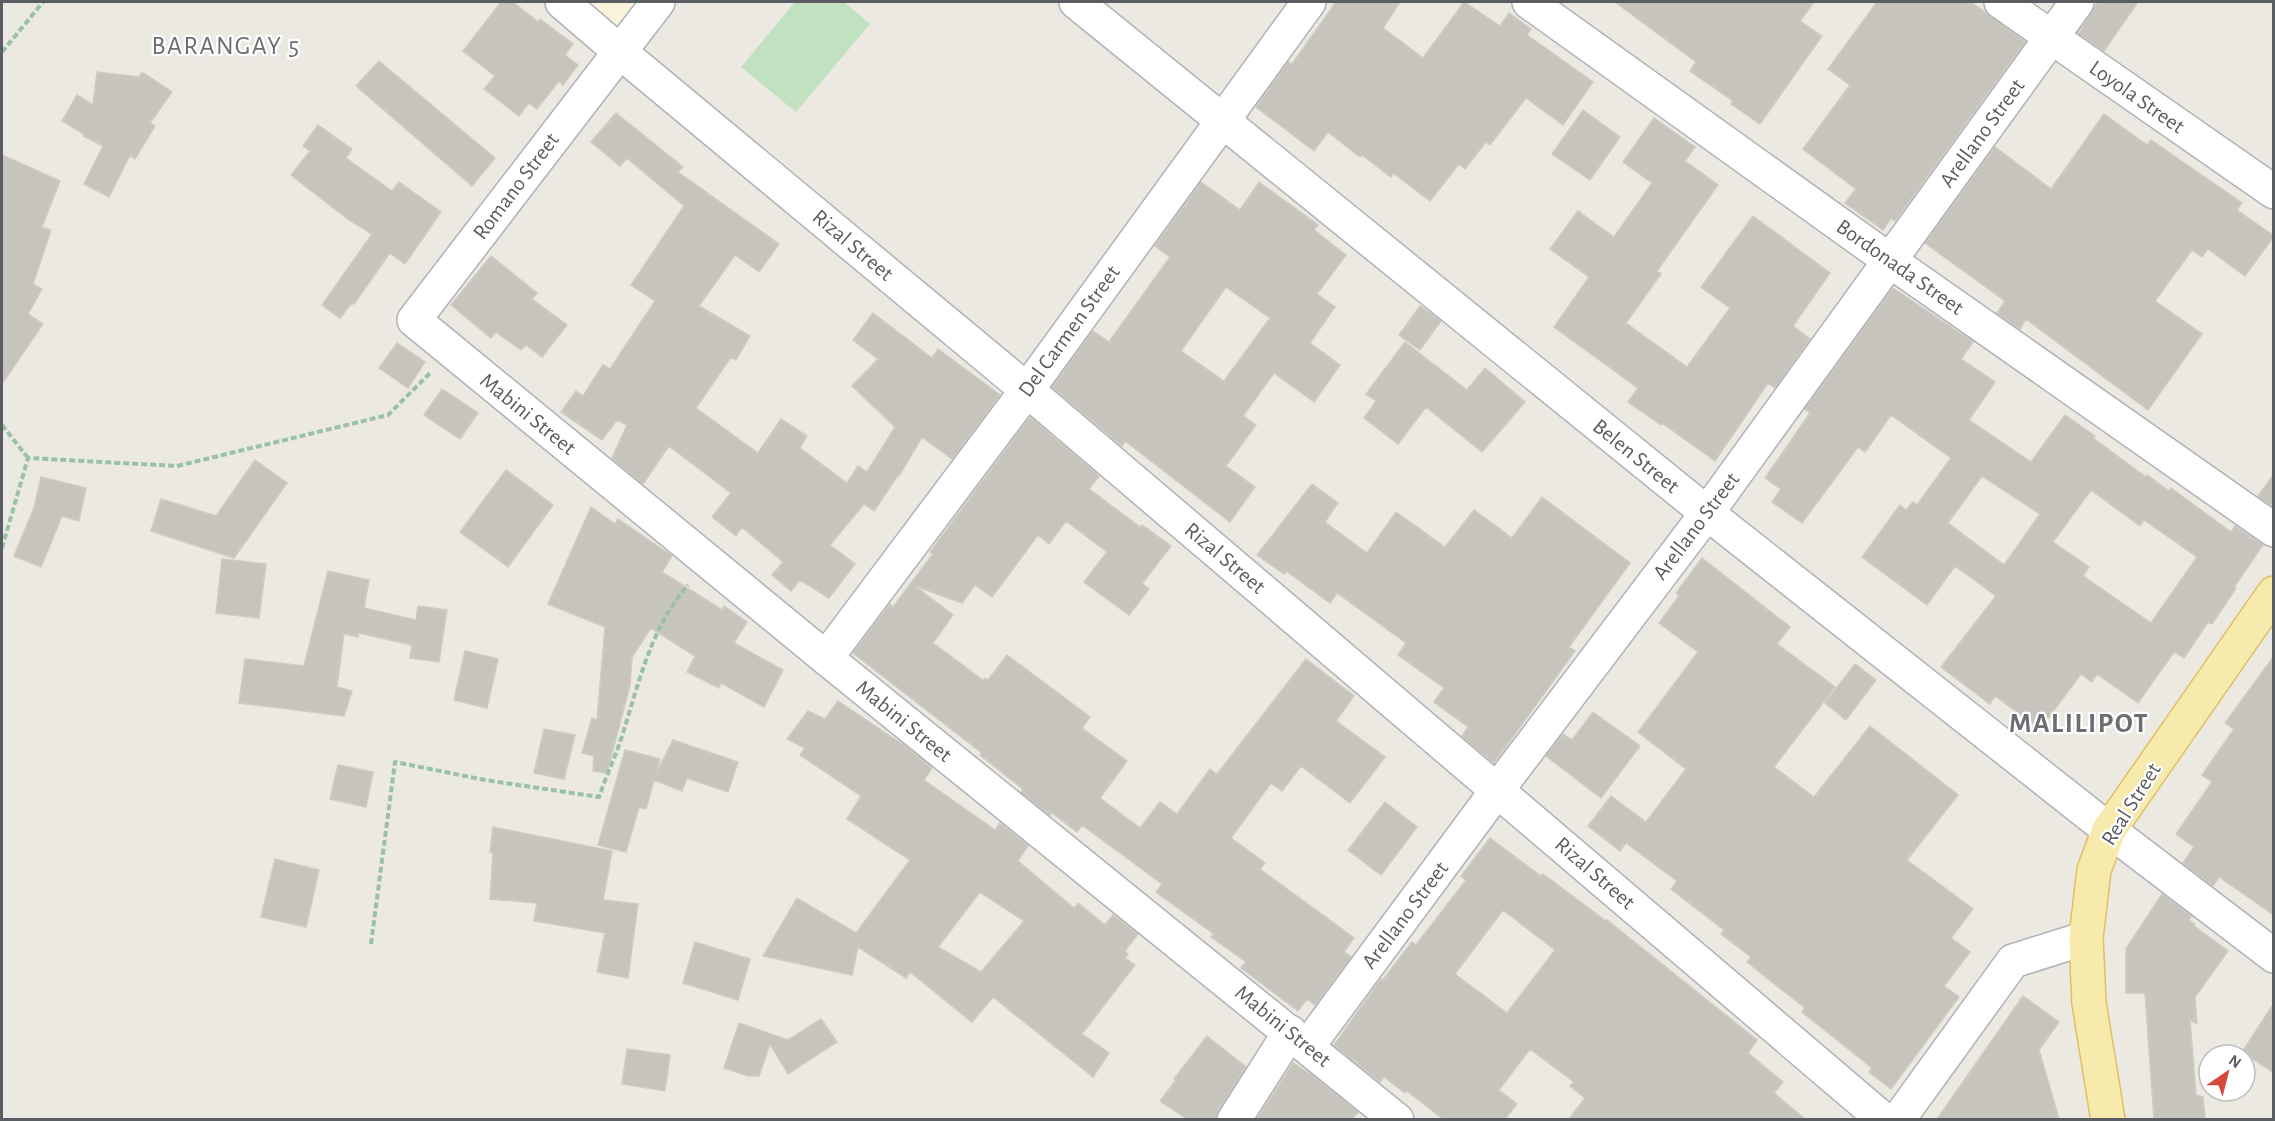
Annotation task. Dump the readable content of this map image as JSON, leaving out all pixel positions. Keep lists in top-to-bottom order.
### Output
{
  "streets": {
    "main road": ["Real Street"],
    "street": [
      "Loyola Street",
      "Arellano Street",
      "Romano Street",
      "Rizal Street",
      "Bordonada Street",
      "Del Carmen Street",
      "Mabini Street",
      "Belen Street"
    ]
  },
  "crossings": [
    ["Loyola Street", "Arellano Street"],
    ["Arellano Street", "Rizal Street"],
    ["Arellano Street", "Bordonada Street"],
    ["Arellano Street", "Mabini Street"],
    ["Arellano Street", "Belen Street"],
    ["Romano Street", "Rizal Street"],
    ["Romano Street", "Mabini Street"],
    ["Rizal Street", "Del Carmen Street"],
    ["Del Carmen Street", "Mabini Street"],
    ["Del Carmen Street", "Belen Street"],
    ["Belen Street", "Real Street"]
  ],
  "districts": ["BARANGAY 5", "MALILIPOT"],
  "north": "top right"
}
